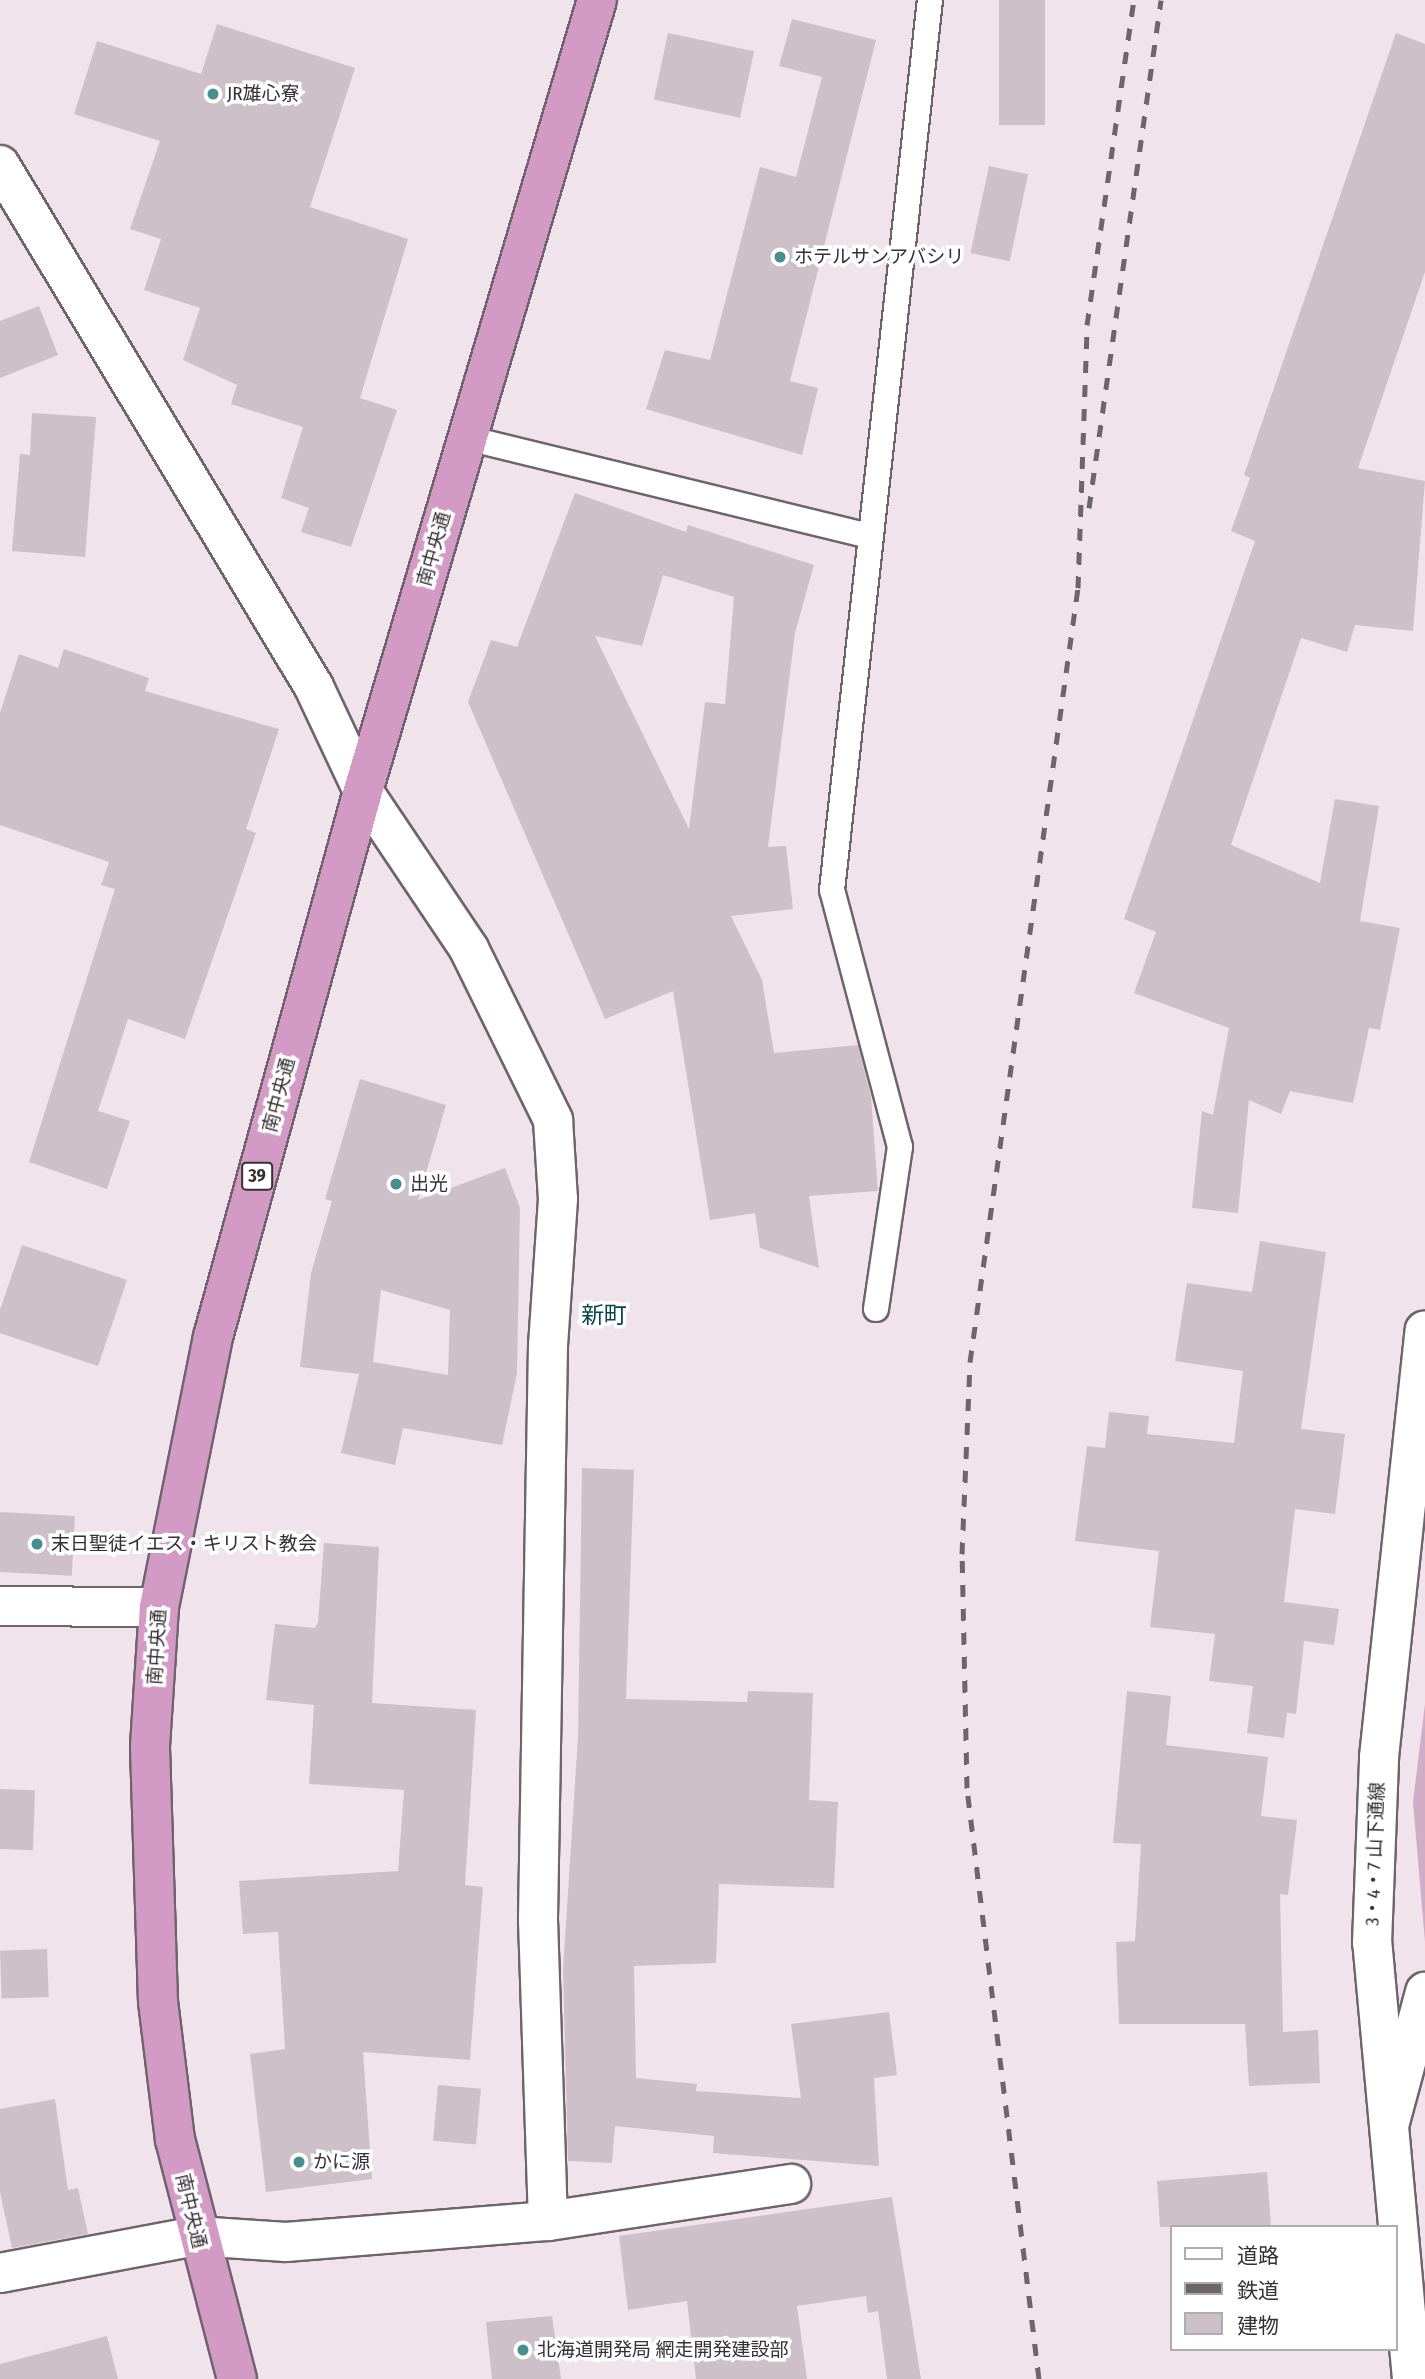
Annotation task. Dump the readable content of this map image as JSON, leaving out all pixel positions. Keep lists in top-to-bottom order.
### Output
{
  "streets": {
    "highway": ["南中央通", "39"],
    "street": ["3・4・7 山下通線"]
  },
  "districts": ["新町"],
  "places": [
    "JR雄心寮",
    "ホテルサンアバシリ",
    "出光",
    "末日聖徒イエス・キリスト教会",
    "かに源",
    "北海道開発局 網走開発建設部"
  ],
  "legend": ["道路", "鉄道", "建物"]
}
